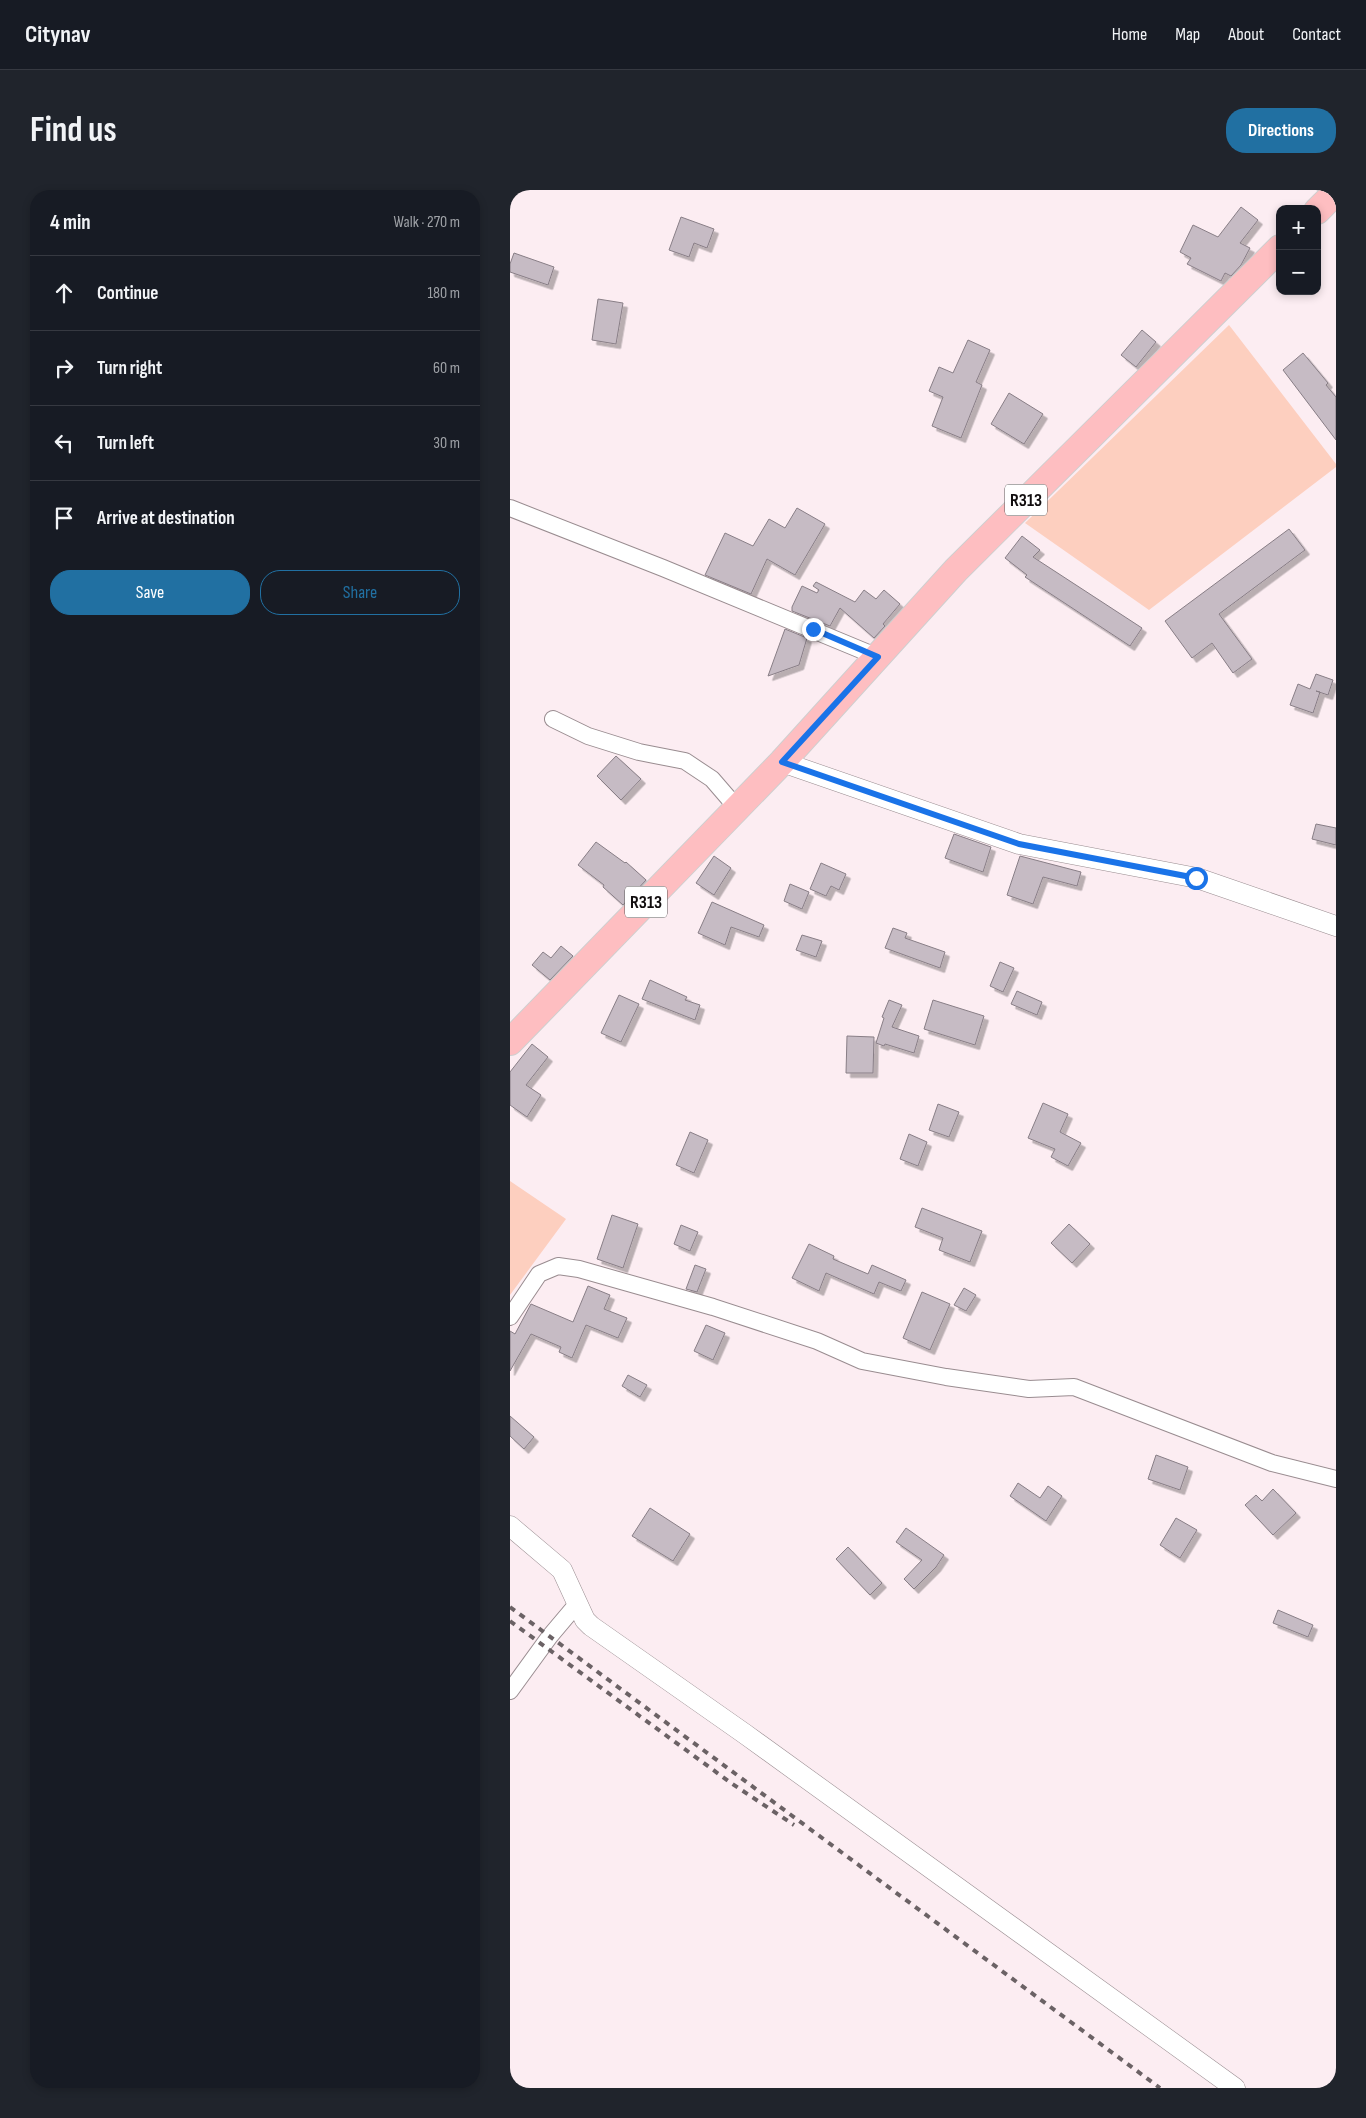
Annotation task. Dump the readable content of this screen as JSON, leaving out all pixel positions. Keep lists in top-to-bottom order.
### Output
{
  "streets": {
    "main road": ["R313"]
  },
  "page": {
    "header": "Citynav",
    "nav": [
      "Home",
      "Map",
      "About",
      "Contact"
    ],
    "buttons": [
      "Directions",
      ["Save", "Share"]
    ],
    "title": "Find us",
    "heading": ["4 min", "Walk · 270 m"],
    "map_buttons": ["+", "−"],
    "list": [
      ["Continue", "180 m"],
      ["Turn right", "60 m"],
      ["Turn left", "30 m"],
      "Arrive at destination"
    ]
  }
}
